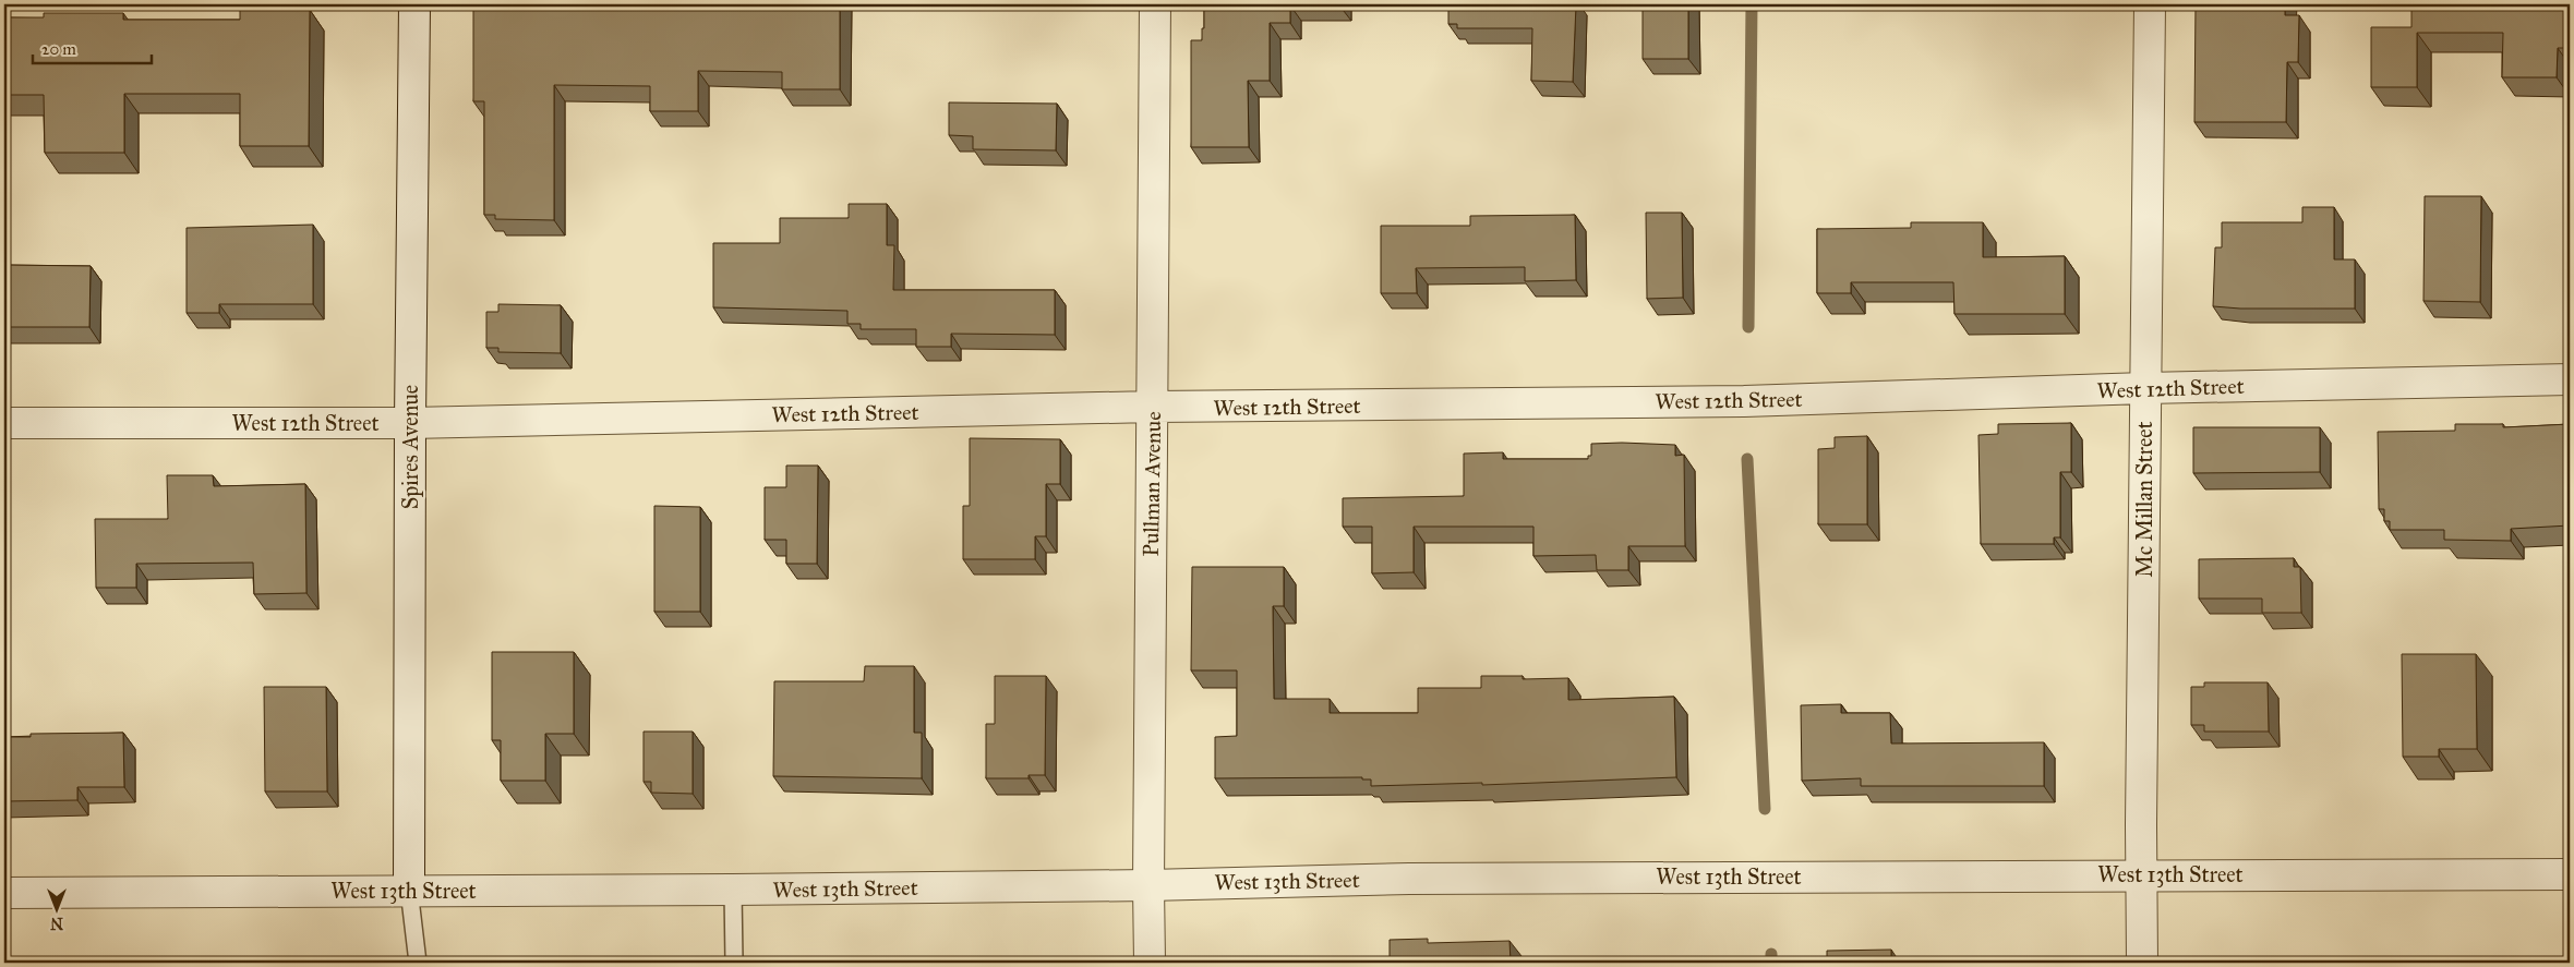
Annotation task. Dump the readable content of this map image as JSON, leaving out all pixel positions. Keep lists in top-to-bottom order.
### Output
{
  "streets": {
    "street": [
      "West 12th Street",
      "Spires Avenue",
      "Pullman Avenue",
      "Mc Millan Street",
      "West 13th Street"
    ]
  },
  "crossings": [
    ["West 12th Street", "Spires Avenue"],
    ["West 12th Street", "Pullman Avenue"],
    ["West 12th Street", "Mc Millan Street"],
    ["Spires Avenue", "West 13th Street"],
    ["Pullman Avenue", "West 13th Street"],
    ["Mc Millan Street", "West 13th Street"]
  ],
  "scale_bar": "20 m",
  "north": "bottom"
}
